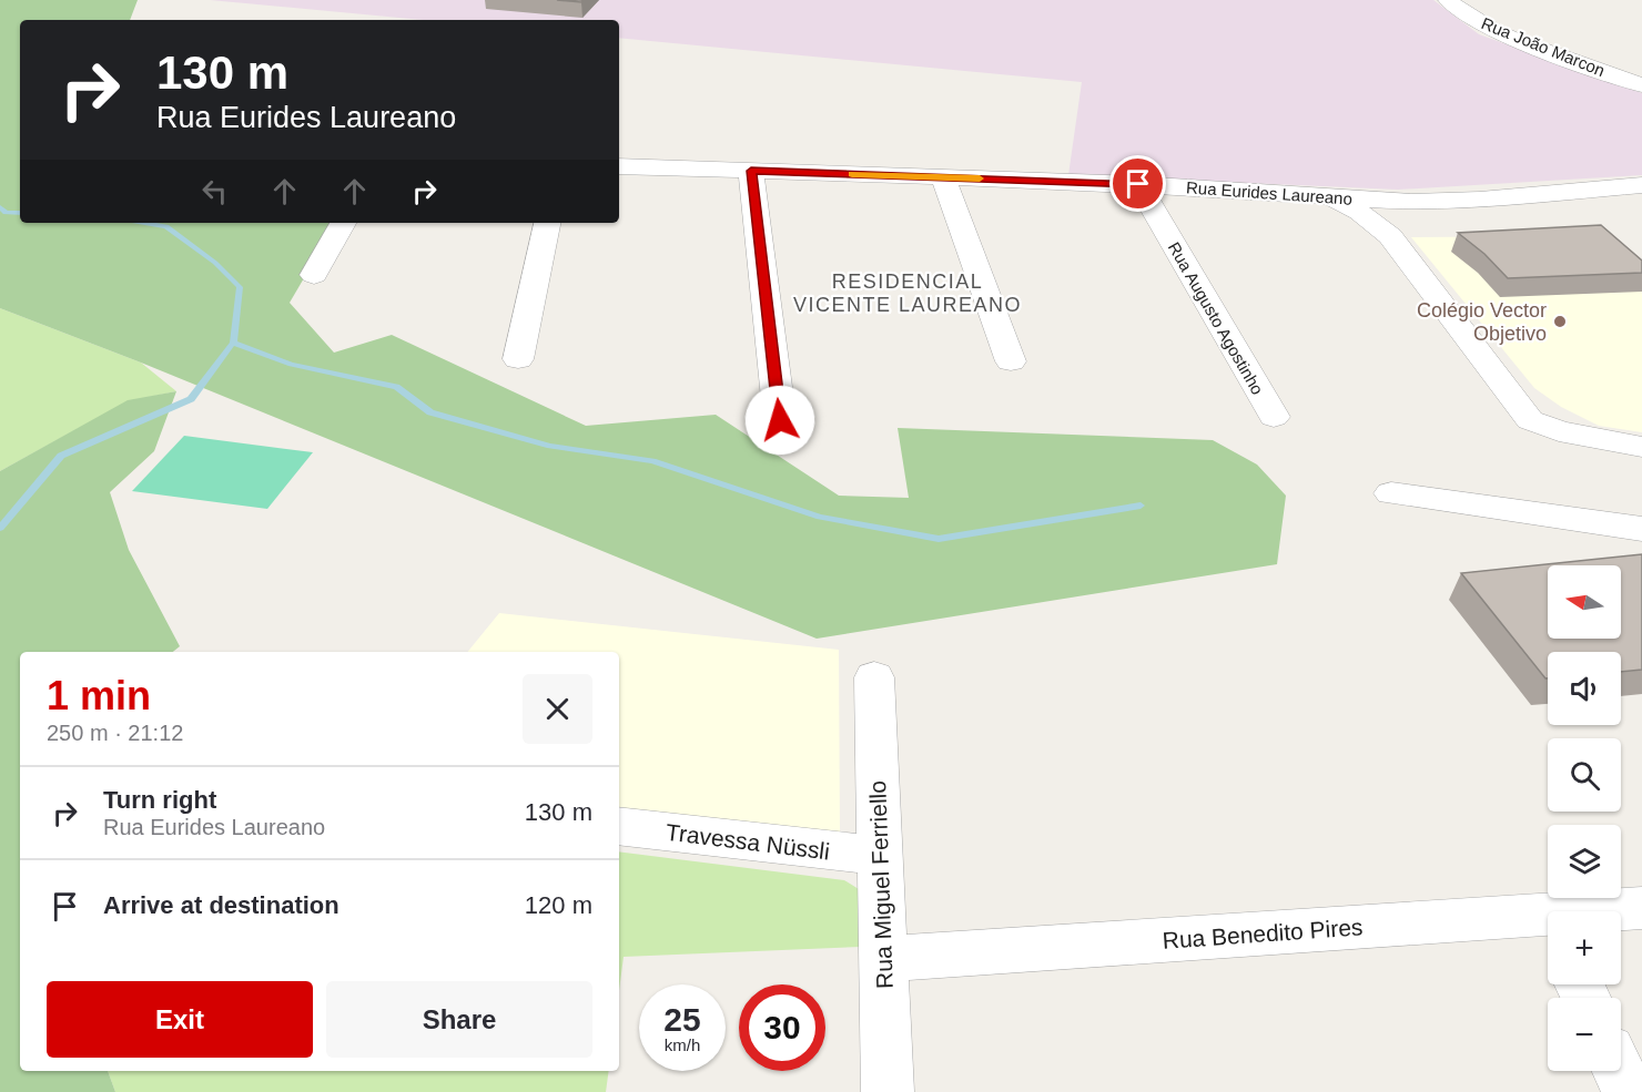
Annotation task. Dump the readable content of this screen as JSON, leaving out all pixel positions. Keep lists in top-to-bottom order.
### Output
{
  "streets": {
    "street": [
      "Rua João Marcon",
      "Rua Eurides Laureano",
      "Rua Augusto Agostinho",
      "Travessa Nüssli",
      "Rua Miguel Ferriello",
      "Rua Benedito Pires"
    ]
  },
  "crossings": [
    ["Rua Eurides Laureano", "Rua Augusto Agostinho"],
    ["Travessa Nüssli", "Rua Miguel Ferriello"],
    ["Rua Miguel Ferriello", "Rua Benedito Pires"]
  ],
  "districts": ["RESIDENCIAL VICENTE LAUREANO"],
  "places": ["Colégio Vector Objetivo"],
  "north": "left",
  "page": {
    "turn": ["130 m", "Rua Eurides Laureano"],
    "map_buttons": ["+", "−"],
    "heading": ["1 min", "250 m · 21:12"],
    "list": [
      {
        "name": "Turn right",
        "note": "Rua Eurides Laureano",
        "value": "130 m"
      },
      {
        "name": "Arrive at destination",
        "value": "120 m"
      }
    ],
    "buttons": ["Exit", "Share"],
    "speed": "25 km/h",
    "limit": "30"
  }
}
